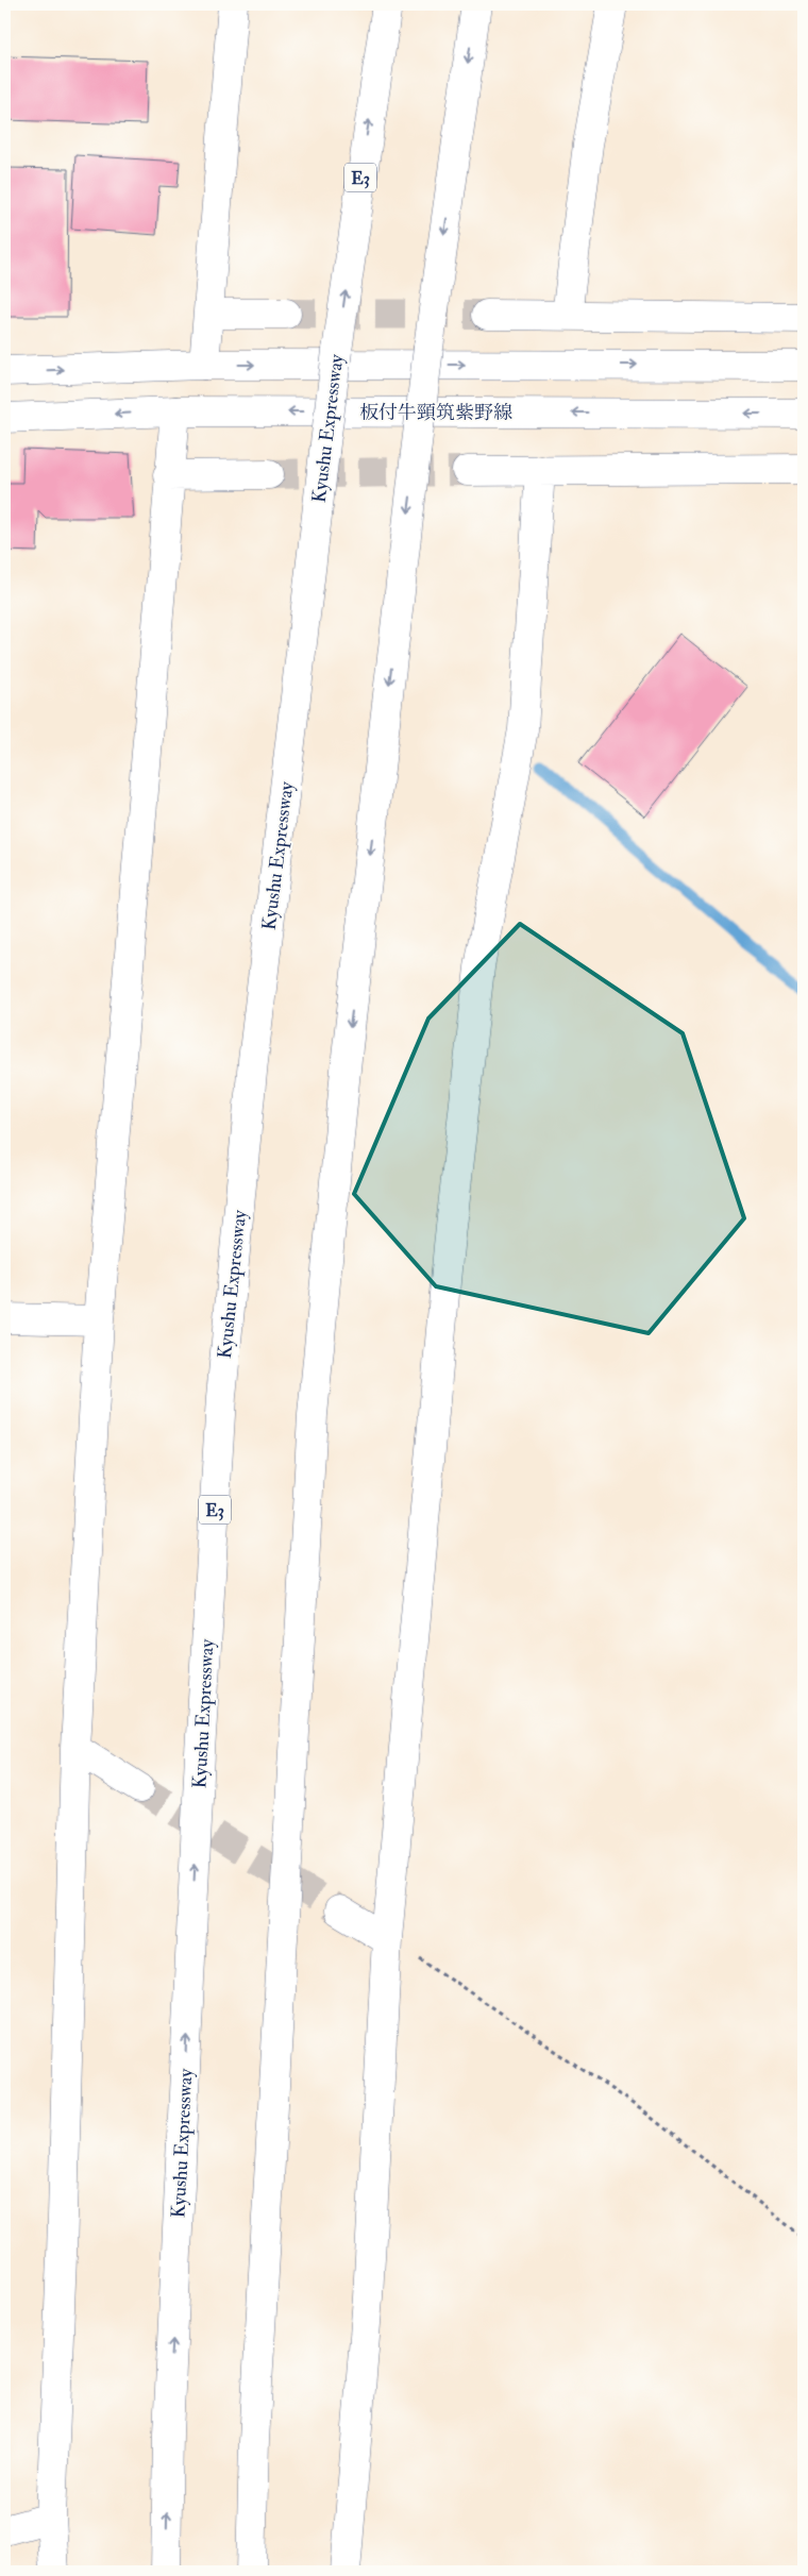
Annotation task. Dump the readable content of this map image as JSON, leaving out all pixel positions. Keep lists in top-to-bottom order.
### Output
{
  "streets": {
    "main road": ["E3", "板付牛頸筑紫野線", "Kyushu Expressway"]
  }
}
